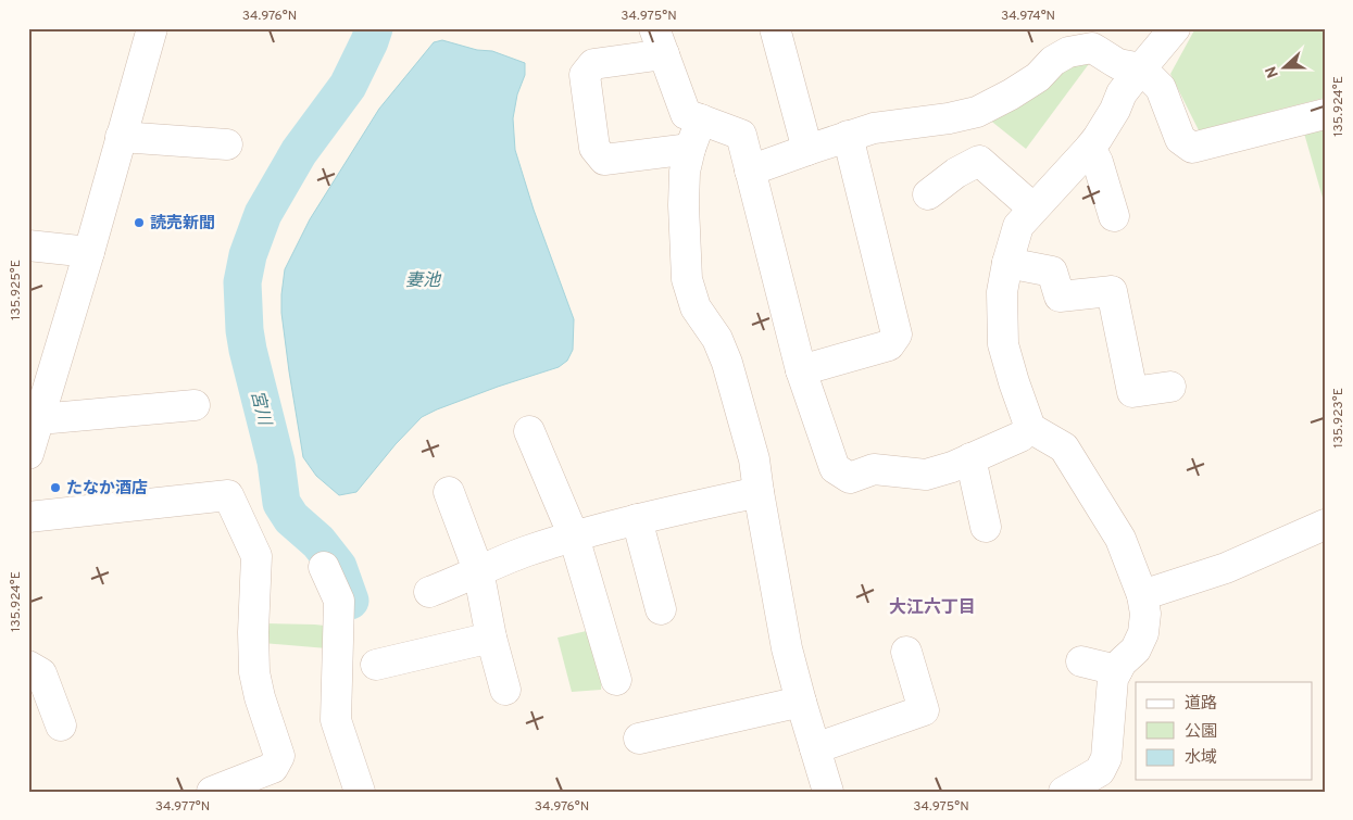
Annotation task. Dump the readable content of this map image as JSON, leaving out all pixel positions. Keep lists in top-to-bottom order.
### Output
{
  "districts": ["大江六丁目"],
  "water": ["妻池", "宮川"],
  "places": ["読売新聞", "たなか酒店"],
  "legend": ["道路", "公園", "水域"],
  "north": "left",
  "coordinates": [
    "34.976°N",
    "34.975°N",
    "34.974°N",
    "135.924°E",
    "135.925°E",
    "135.923°E",
    "34.977°N"
  ]
}
